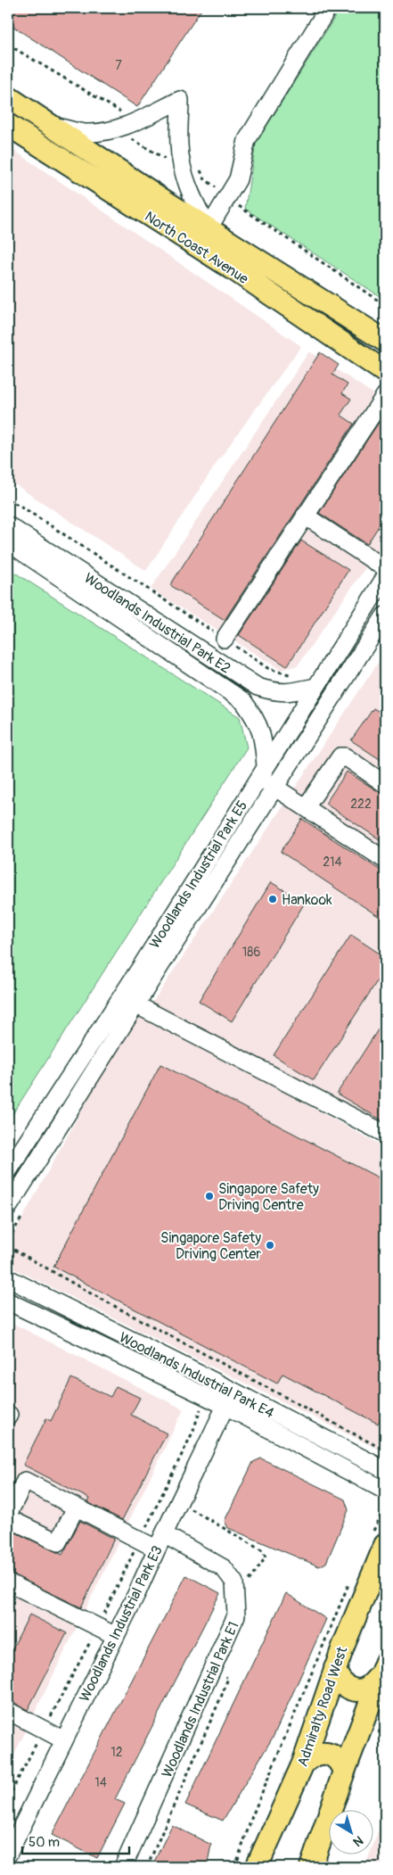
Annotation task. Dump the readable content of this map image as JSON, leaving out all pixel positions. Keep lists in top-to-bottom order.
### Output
{
  "streets": {
    "main road": ["North Coast Avenue", "Admiralty Road West"],
    "street": [
      "Woodlands Industrial Park E2",
      "Woodlands Industrial Park E5",
      "Woodlands Industrial Park E4",
      "Woodlands Industrial Park E3",
      "Woodlands Industrial Park E1"
    ]
  },
  "crossings": [
    ["Woodlands Industrial Park E2", "Woodlands Industrial Park E5"],
    ["Woodlands Industrial Park E4", "Woodlands Industrial Park E3"],
    ["Woodlands Industrial Park E3", "Woodlands Industrial Park E1"]
  ],
  "places": ["Hankook", "Singapore Safety Driving Centre", "Singapore Safety Driving Center"],
  "house_numbers": [
    "7",
    "222",
    "214",
    "186",
    "12",
    "14"
  ],
  "scale_bar": "50 m",
  "north": "bottom right"
}
